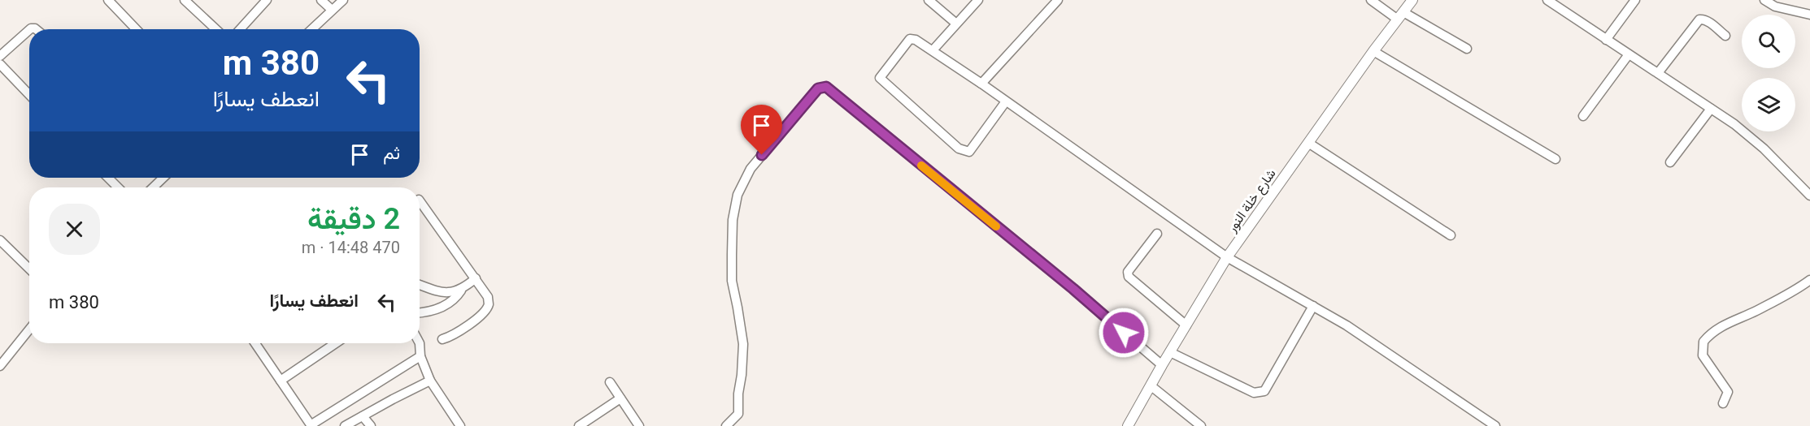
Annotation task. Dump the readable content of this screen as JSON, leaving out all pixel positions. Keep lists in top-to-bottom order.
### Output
{
  "streets": {
    "street": ["شارع خلة النور"]
  },
  "page": {
    "turn": ["380 m", "انعطف يسارًا"],
    "then": "ثم",
    "heading": ["2 دقيقة", "470 m · 14:48"],
    "list": [
      {
        "name": "انعطف يسارًا",
        "value": "380 m"
      }
    ]
  }
}
